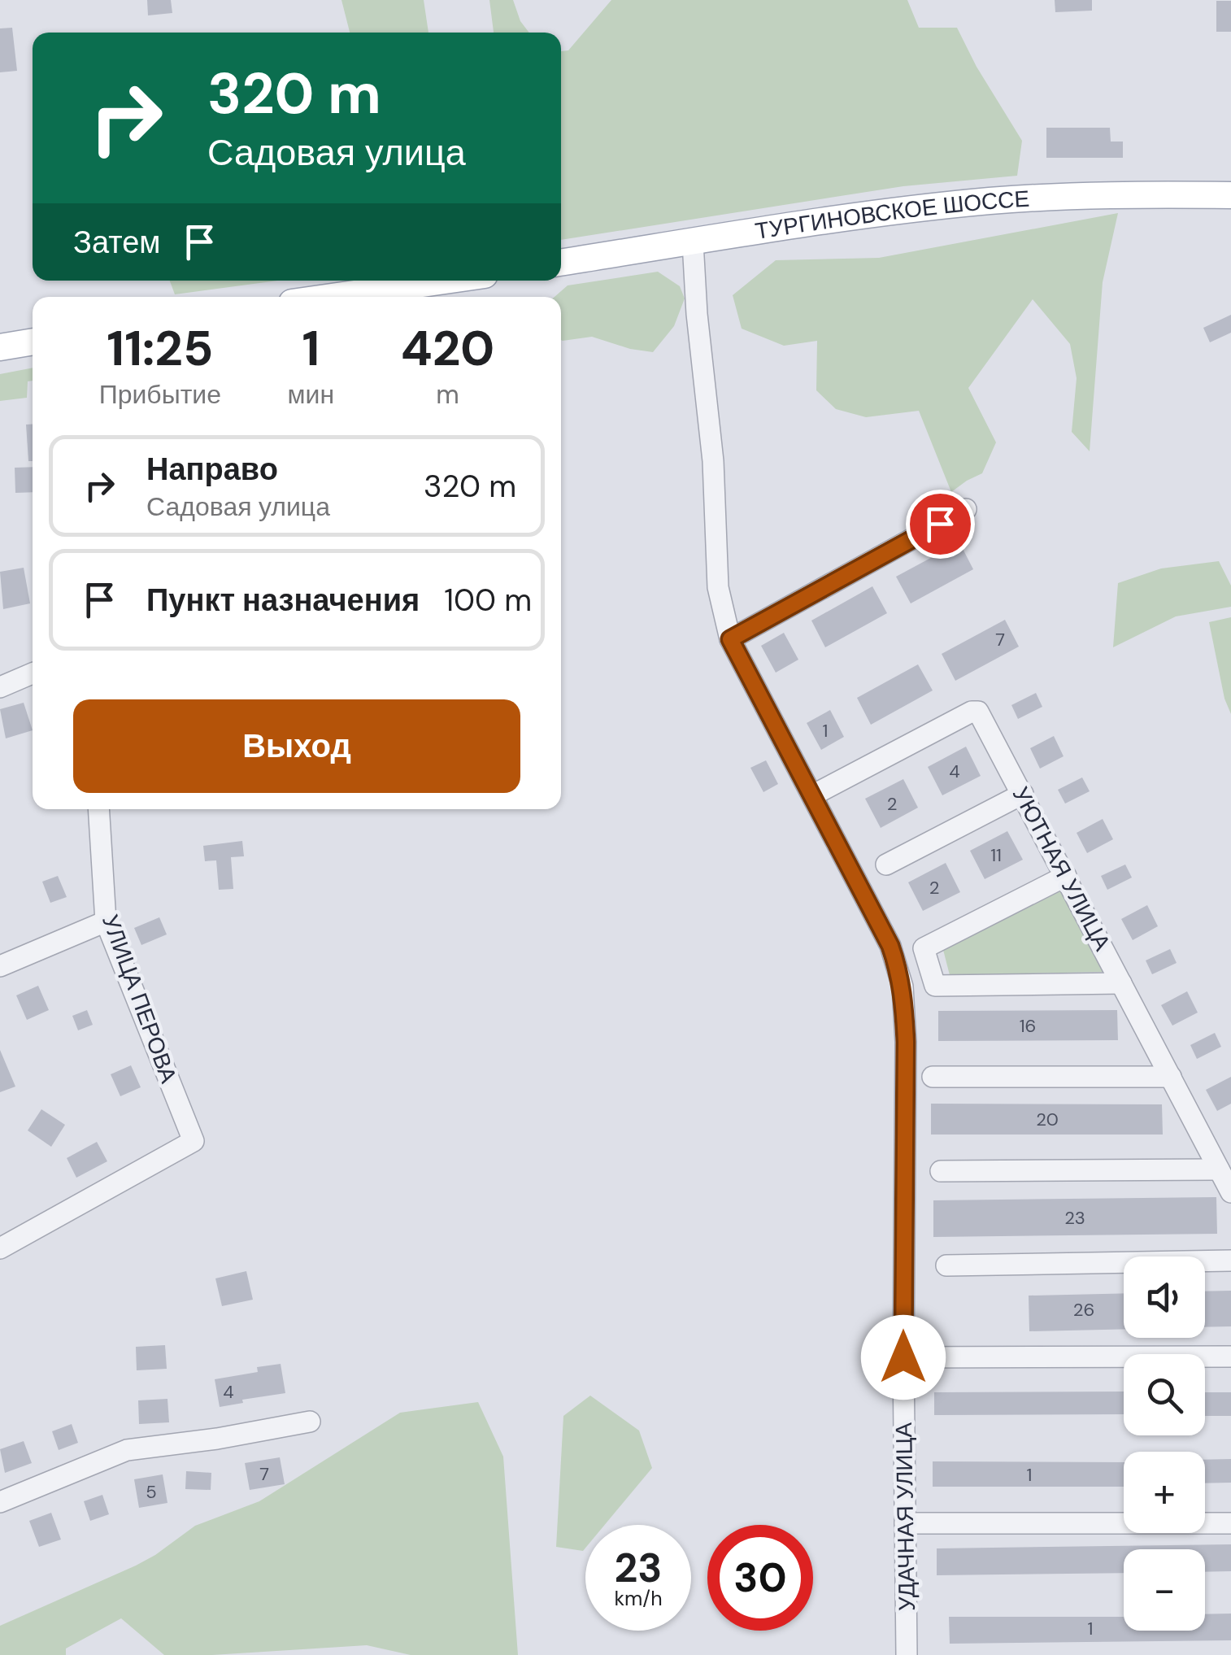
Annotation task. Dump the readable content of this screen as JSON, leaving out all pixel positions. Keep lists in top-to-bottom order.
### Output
{
  "streets": {
    "main road": ["ТУРГИНОВСКОЕ ШОССЕ"],
    "street": ["УЮТНАЯ УЛИЦА", "УЛИЦА ПЕРОВА", "УДАЧНАЯ УЛИЦА"]
  },
  "crossings": [
    ["ТУРГИНОВСКОЕ ШОССЕ", "УДАЧНАЯ УЛИЦА"],
    ["УЮТНАЯ УЛИЦА", "УДАЧНАЯ УЛИЦА"]
  ],
  "house_numbers": [
    "7",
    "1",
    "4",
    "2",
    "11",
    "2",
    "16",
    "20",
    "23",
    "26",
    "4",
    "7",
    "1",
    "5",
    "1"
  ],
  "page": {
    "turn": ["320 m", "Садовая улица"],
    "then": "Затем",
    "eta": [
      "11:25",
      "Прибытие",
      "1",
      "мин",
      "420",
      "m"
    ],
    "list": [
      {
        "name": "Направо",
        "note": "Садовая улица",
        "value": "320 m"
      },
      {
        "name": "Пункт назначения",
        "value": "100 m"
      }
    ],
    "buttons": "Выход",
    "map_buttons": ["+", "−"],
    "speed": "23 km/h",
    "limit": "30"
  }
}
